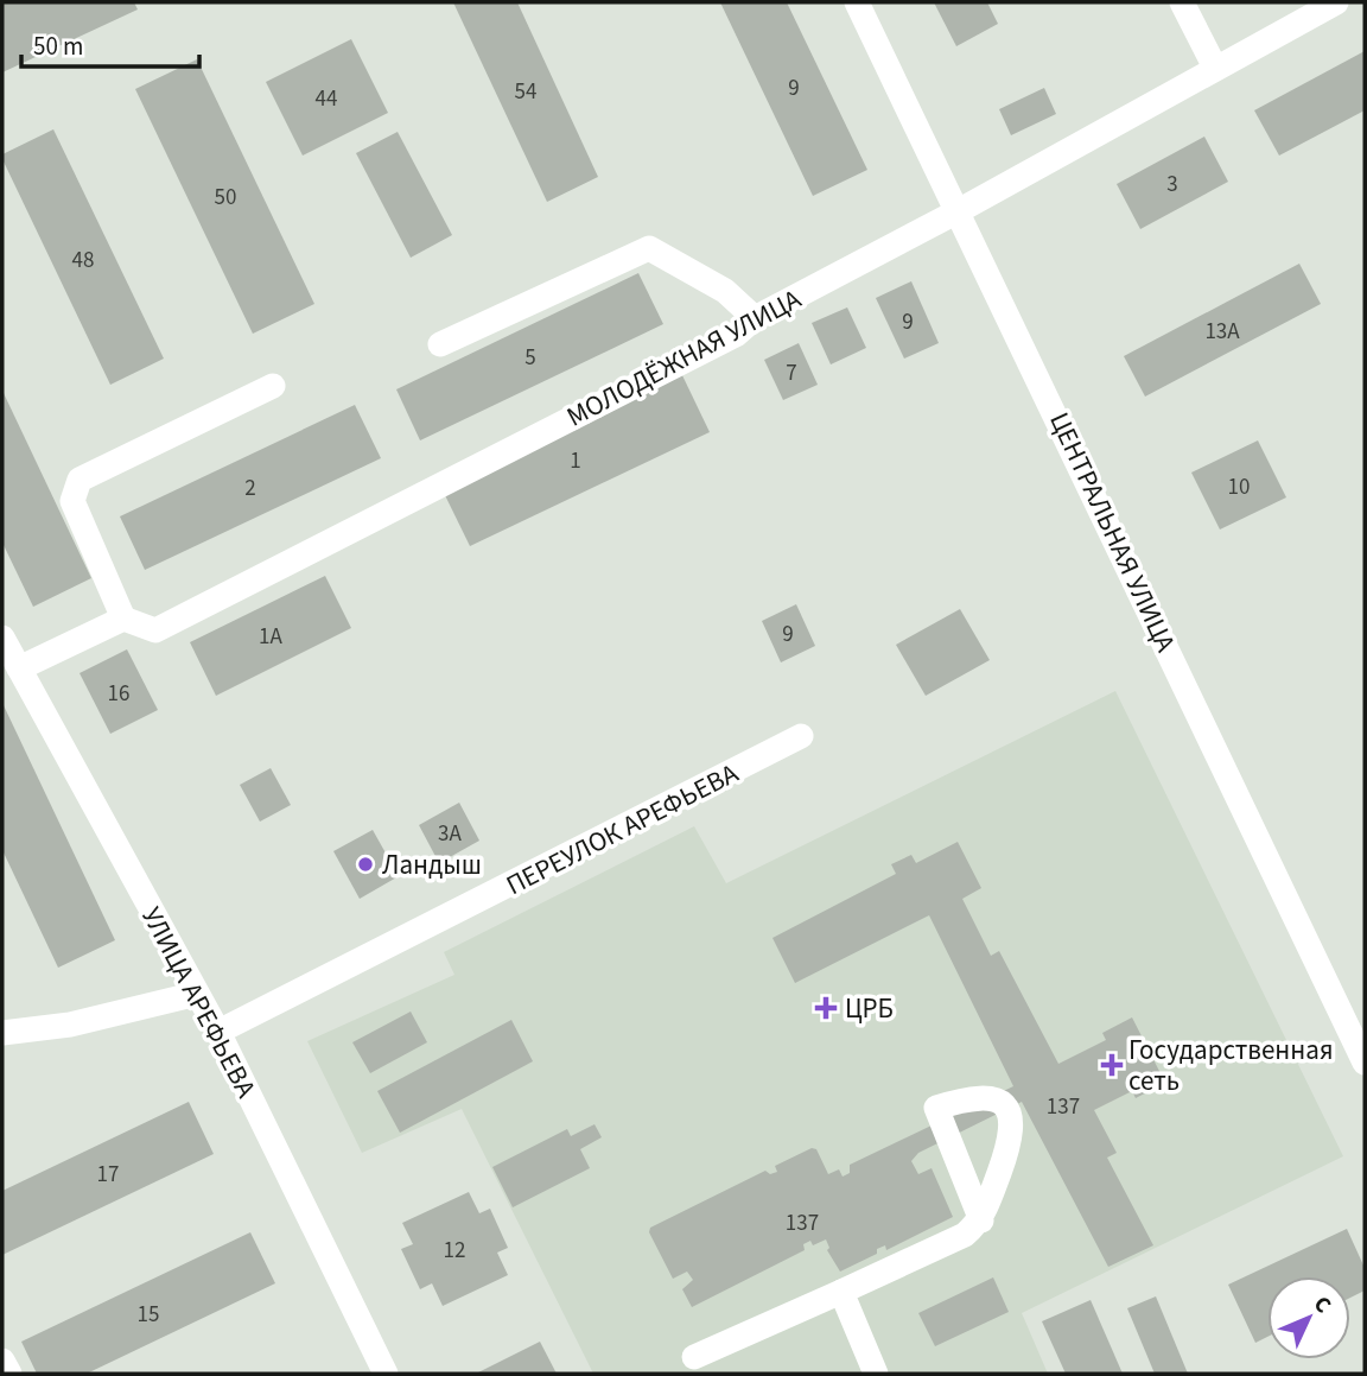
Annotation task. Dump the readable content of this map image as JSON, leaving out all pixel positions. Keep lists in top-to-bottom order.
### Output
{
  "streets": {
    "street": [
      "МОЛОДЁЖНАЯ УЛИЦА",
      "ЦЕНТРАЛЬНАЯ УЛИЦА",
      "ПЕРЕУЛОК АРЕФЬЕВА",
      "УЛИЦА АРЕФЬЕВА"
    ]
  },
  "crossings": [
    ["МОЛОДЁЖНАЯ УЛИЦА", "ЦЕНТРАЛЬНАЯ УЛИЦА"],
    ["ПЕРЕУЛОК АРЕФЬЕВА", "УЛИЦА АРЕФЬЕВА"]
  ],
  "places": {
    "other": ["Ландыш"],
    "health": ["ЦРБ", "Государственная сеть"]
  },
  "house_numbers": [
    "9",
    "54",
    "44",
    "3",
    "50",
    "48",
    "9",
    "13А",
    "5",
    "7",
    "1",
    "10",
    "2",
    "9",
    "1А",
    "16",
    "3А",
    "137",
    "17",
    "137",
    "12",
    "15"
  ],
  "scale_bar": "50 m",
  "north": "top right"
}
